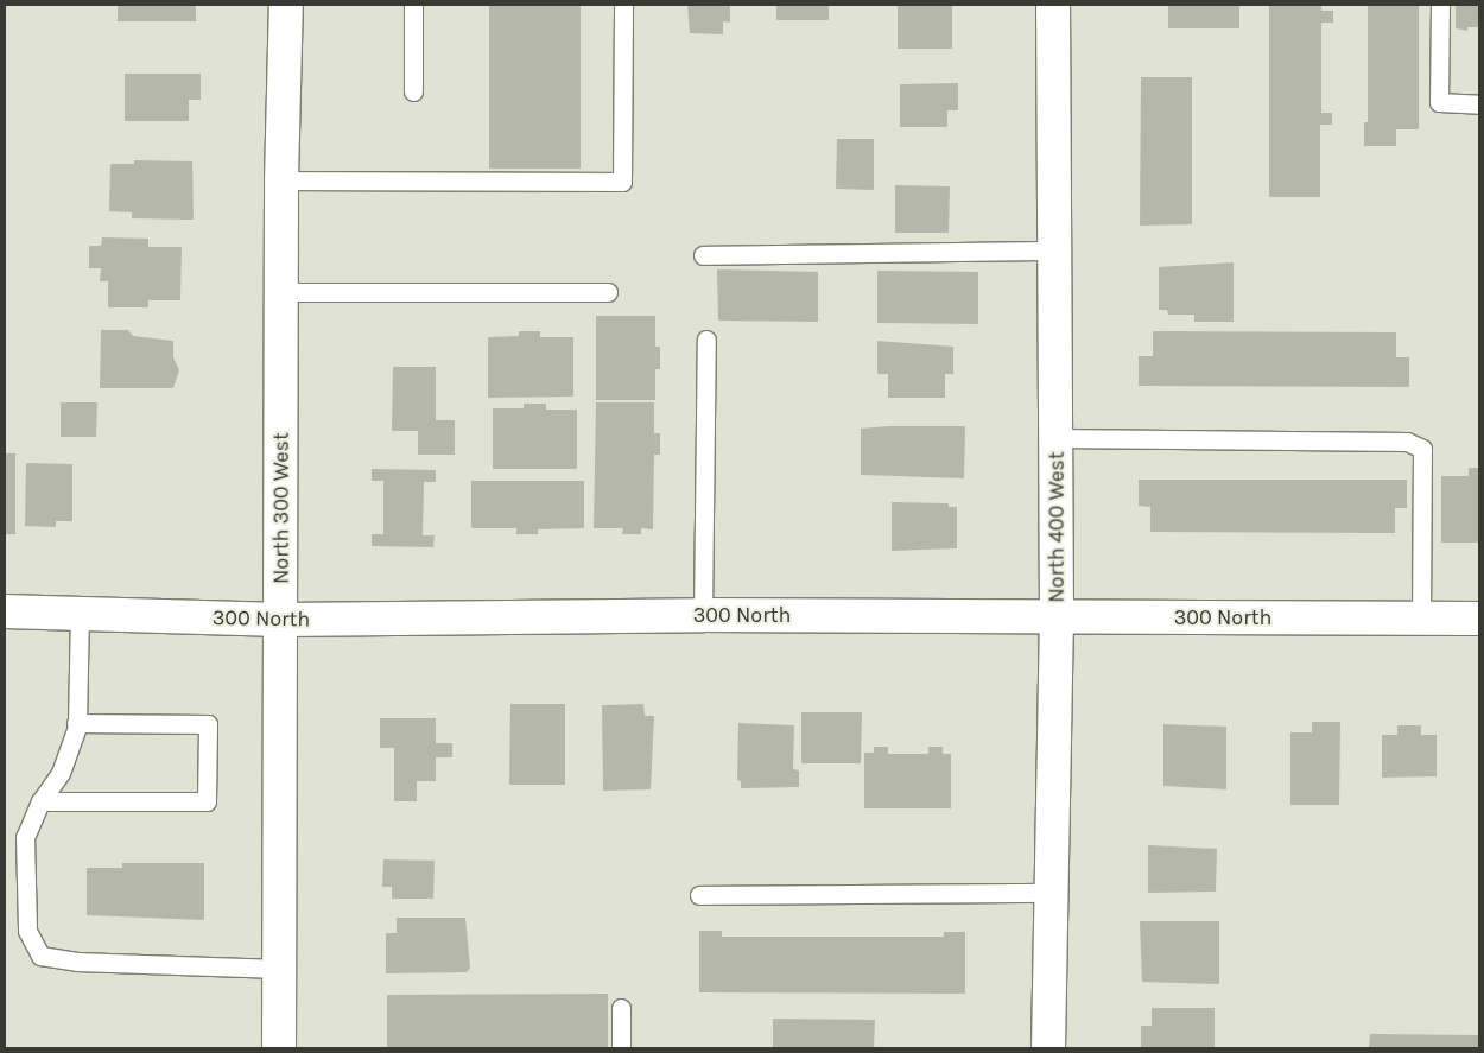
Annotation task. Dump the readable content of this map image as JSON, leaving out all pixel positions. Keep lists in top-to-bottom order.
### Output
{
  "streets": {
    "street": ["North 300 West", "North 400 West", "300 North"]
  },
  "crossings": [
    ["North 300 West", "300 North"],
    ["North 400 West", "300 North"]
  ]
}
